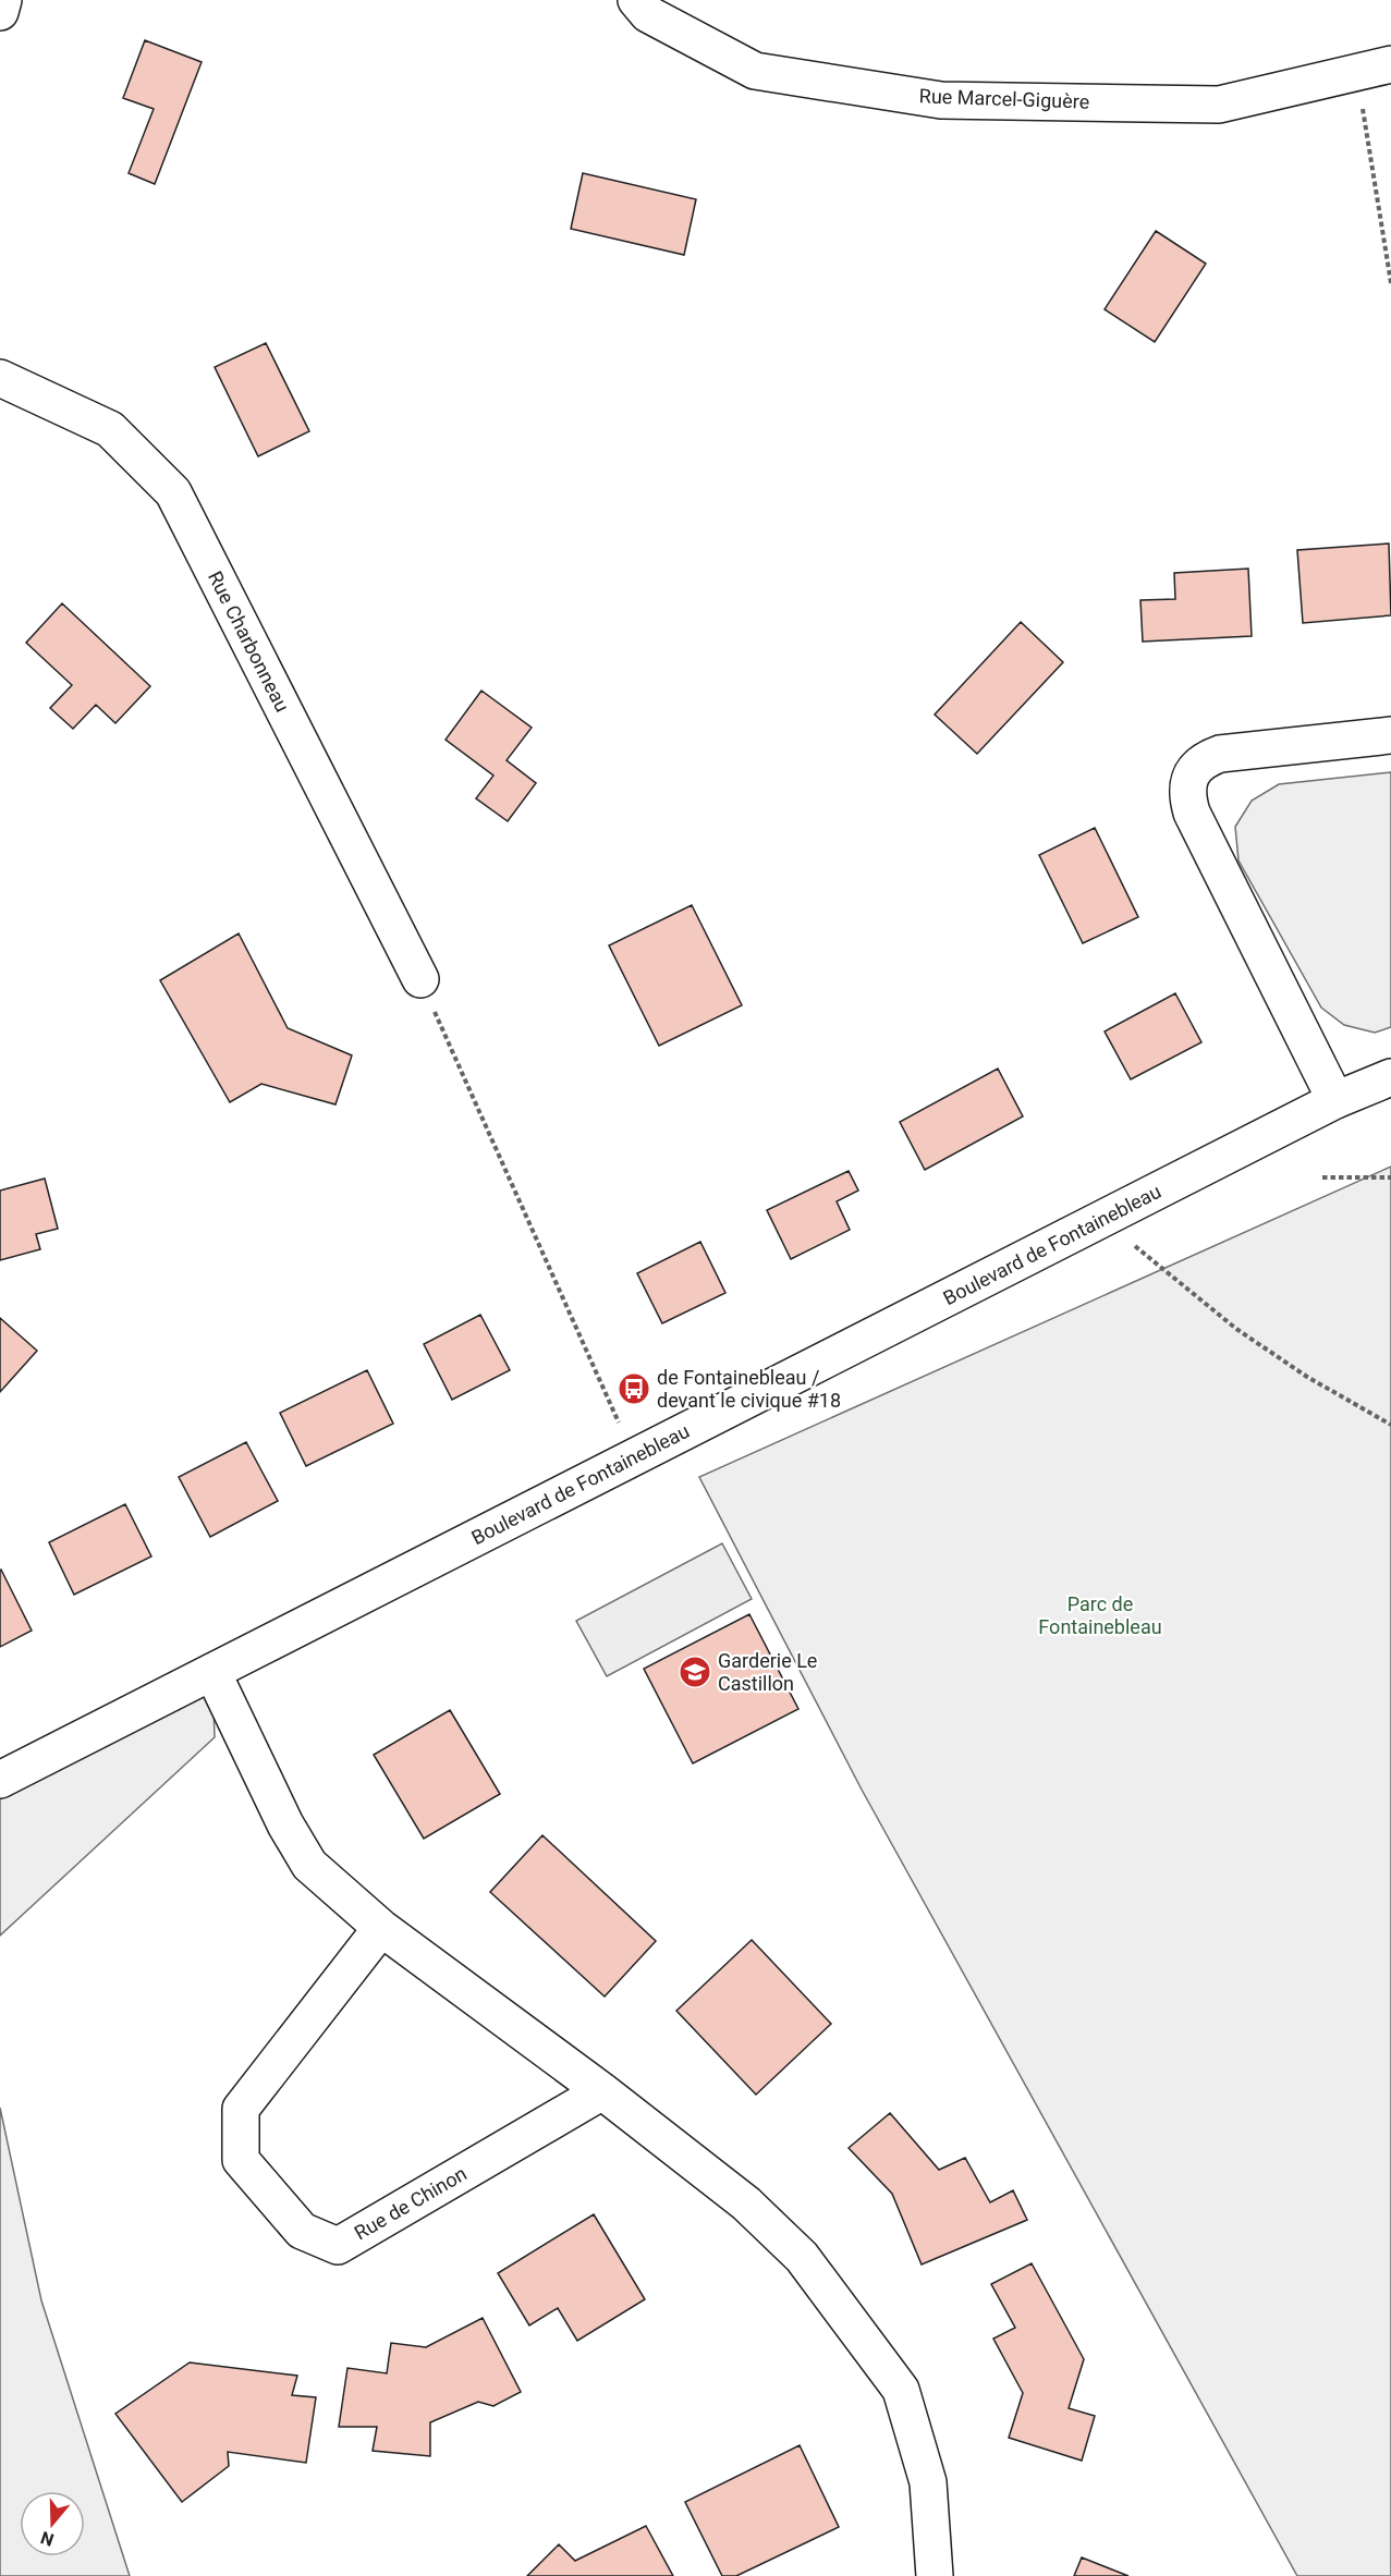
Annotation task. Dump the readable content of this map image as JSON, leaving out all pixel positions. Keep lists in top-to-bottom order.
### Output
{
  "streets": {
    "street": [
      "Rue Marcel-Giguère",
      "Rue Charbonneau",
      "Boulevard de Fontainebleau",
      "Rue de Chinon"
    ]
  },
  "parks": ["Parc de Fontainebleau"],
  "places": {
    "bus stop": ["de Fontainebleau / devant le civique #18"],
    "school or university": ["Garderie Le Castillon"]
  },
  "north": "bottom"
}
